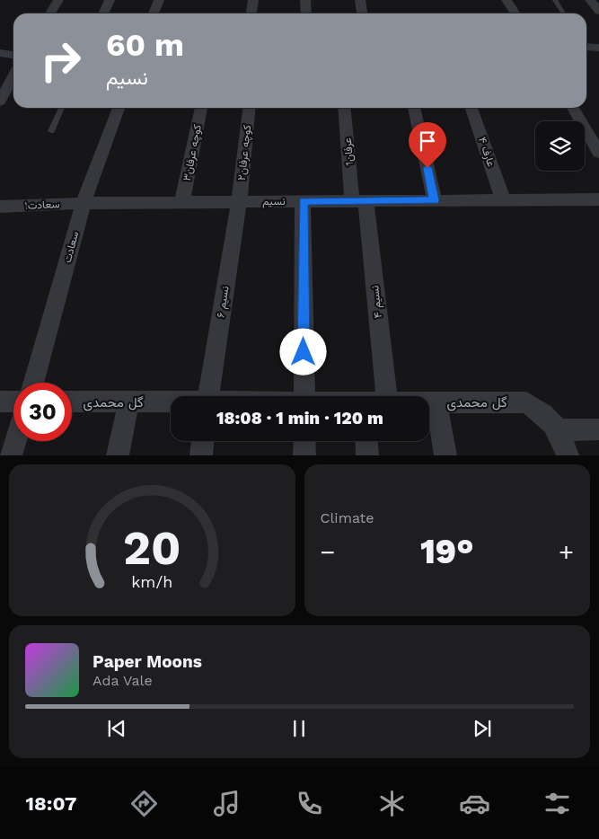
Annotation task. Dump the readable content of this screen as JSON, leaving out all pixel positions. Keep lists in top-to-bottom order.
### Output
{
  "streets": {
    "street": [
      "عرفان1",
      "عارف ۴",
      "کوچه عرفان۳",
      "کوچه عرفان۲",
      "نسیم",
      "سعادت۱",
      "سعادت",
      "نسیم ۶",
      "نسیم ۴",
      "گل محمدی"
    ]
  },
  "crossings": [
    ["عرفان1", "نسیم"],
    ["عرفان1", "نسیم ۴"],
    ["عارف ۴", "نسیم"],
    ["کوچه عرفان۳", "نسیم"],
    ["کوچه عرفان۲", "نسیم"],
    ["کوچه عرفان۲", "نسیم ۶"],
    ["نسیم", "سعادت۱"],
    ["نسیم", "سعادت"],
    ["نسیم", "نسیم ۶"],
    ["نسیم", "نسیم ۴"],
    ["سعادت۱", "سعادت"]
  ],
  "page": {
    "turn": ["60 m", "نسیم"],
    "limit": "30",
    "trip": "18:08 · 1 min · 120 m",
    "tile": "Climate",
    "heat": ["−", "19°", "+"],
    "song": ["Paper Moons", "Ada Vale"],
    "tabs": "18:07",
    "gauge": ["20", "km/h"]
  }
}
